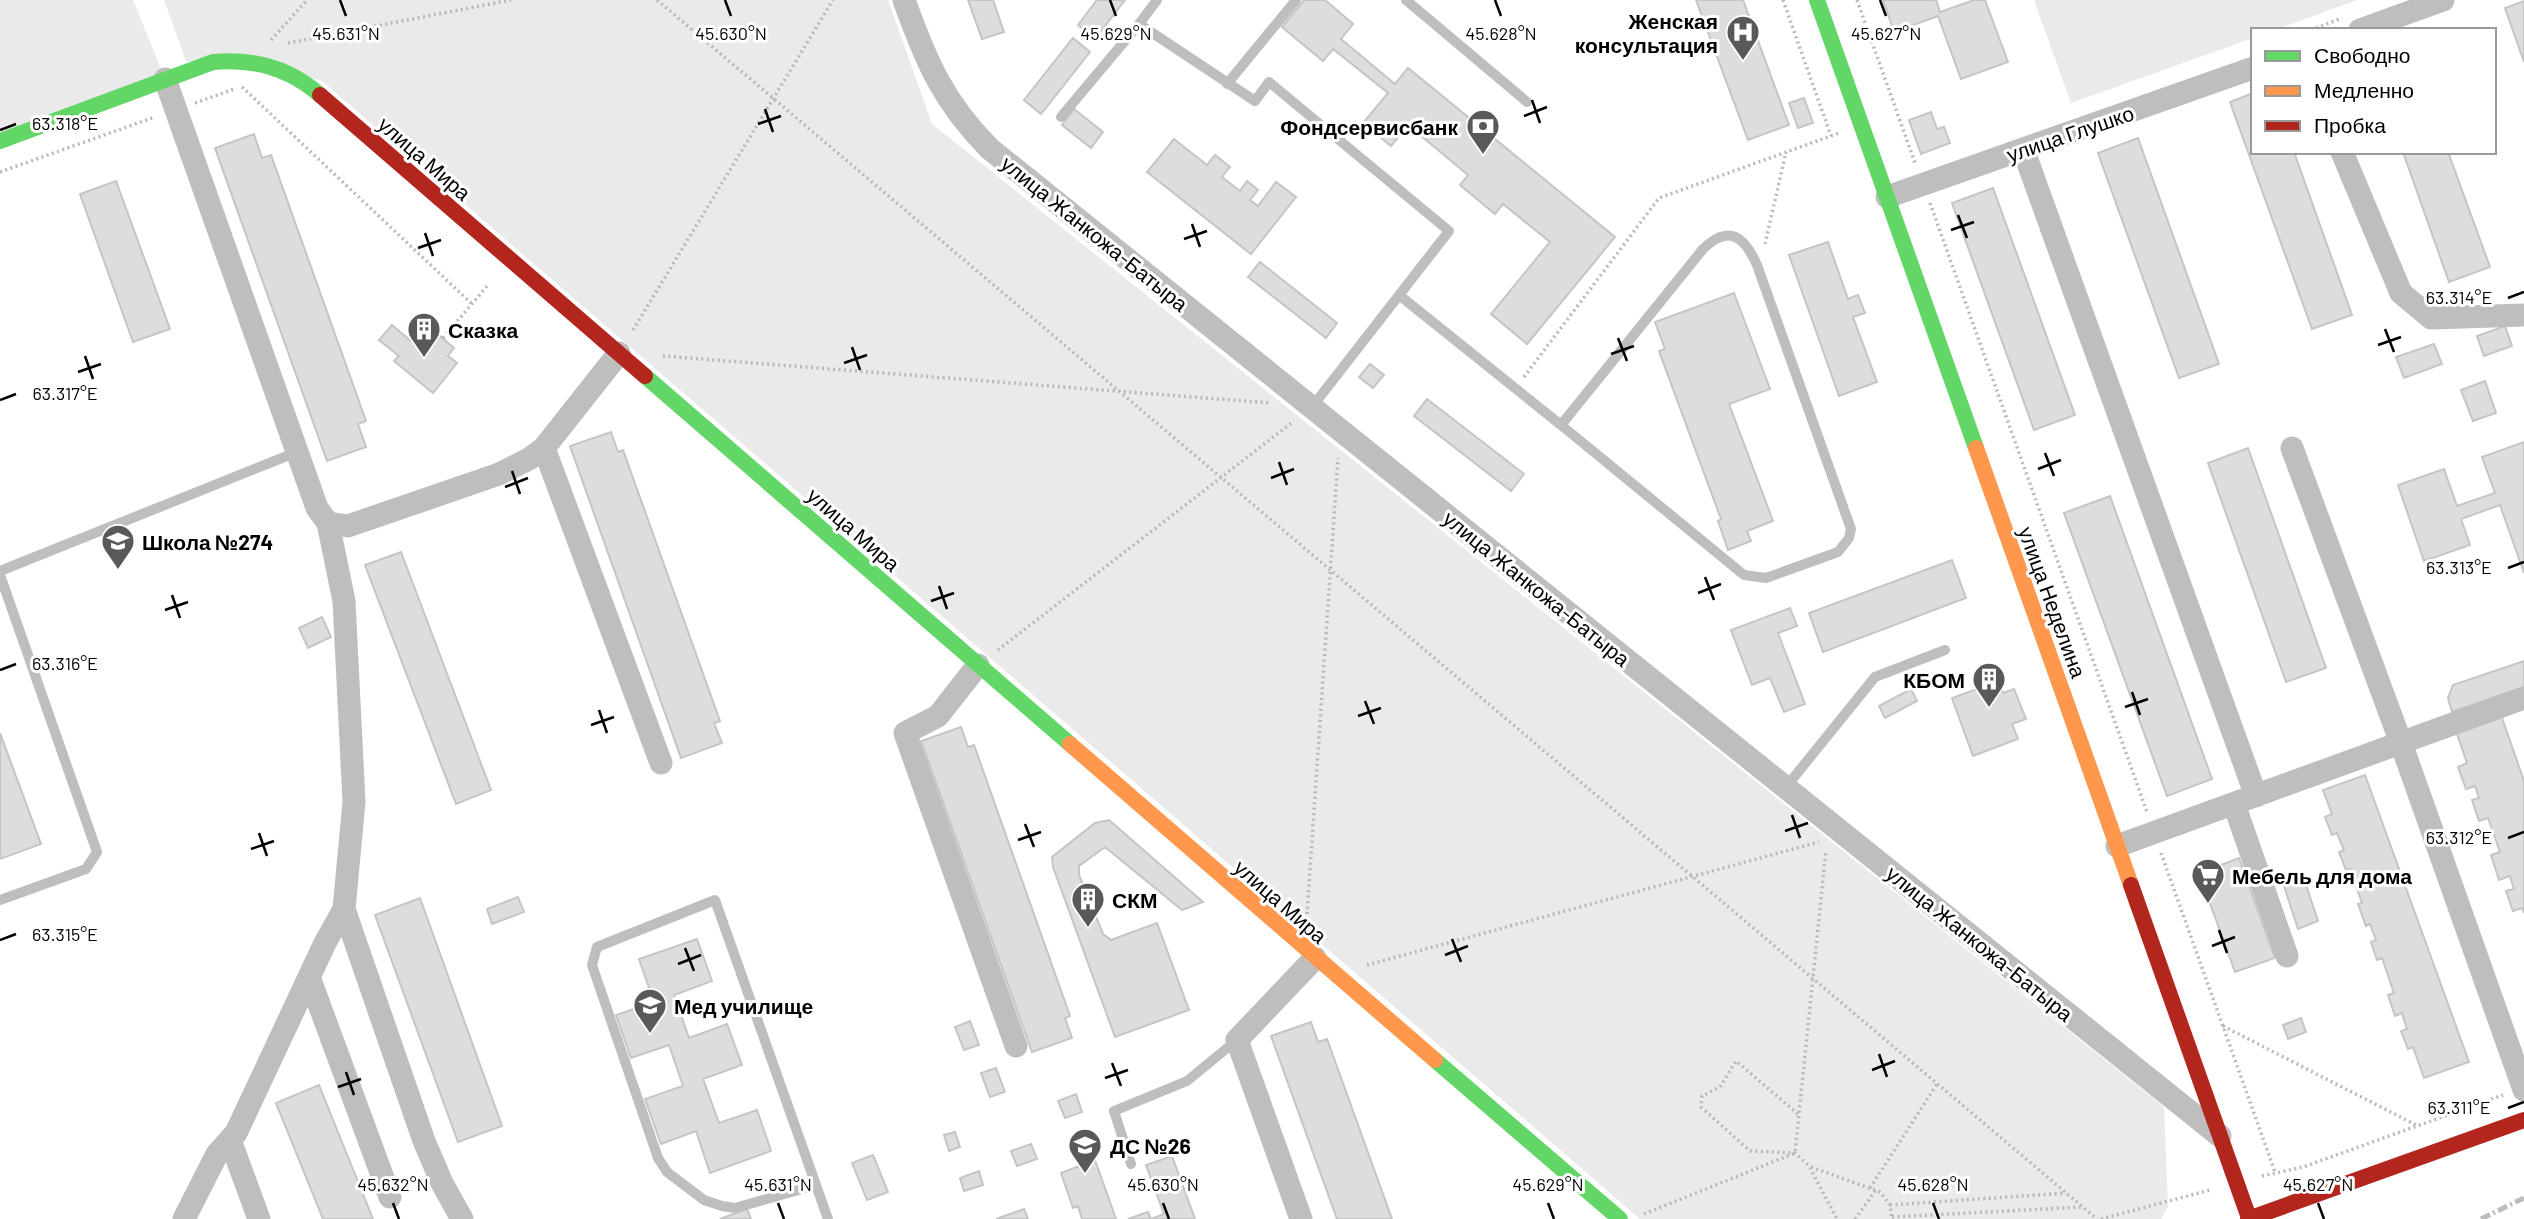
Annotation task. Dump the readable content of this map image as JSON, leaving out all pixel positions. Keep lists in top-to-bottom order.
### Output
{
  "streets": {
    "street": [
      "улица Глушко",
      "улица Мира",
      "улица Жанкожа-Батыра",
      "улица Неделина"
    ]
  },
  "crossings": [
    ["улица Глушко", "улица Неделина"],
    ["улица Жанкожа-Батыра", "улица Неделина"]
  ],
  "places": {
    "hospital": ["Женская консультация"],
    "bank": ["Фондсервисбанк"],
    "building": ["Сказка", "КБОМ", "СКМ"],
    "school or university": ["Школа №274", "Мед училище", "ДС №26"],
    "supermarket": ["Мебель для дома"]
  },
  "legend": ["Свободно", "Медленно", "Пробка"],
  "coordinates": [
    "45.631°N",
    "45.630°N",
    "45.629°N",
    "45.628°N",
    "45.627°N",
    "63.318°E",
    "63.314°E",
    "63.317°E",
    "63.313°E",
    "63.316°E",
    "63.312°E",
    "63.315°E",
    "63.311°E",
    "45.632°N"
  ]
}
